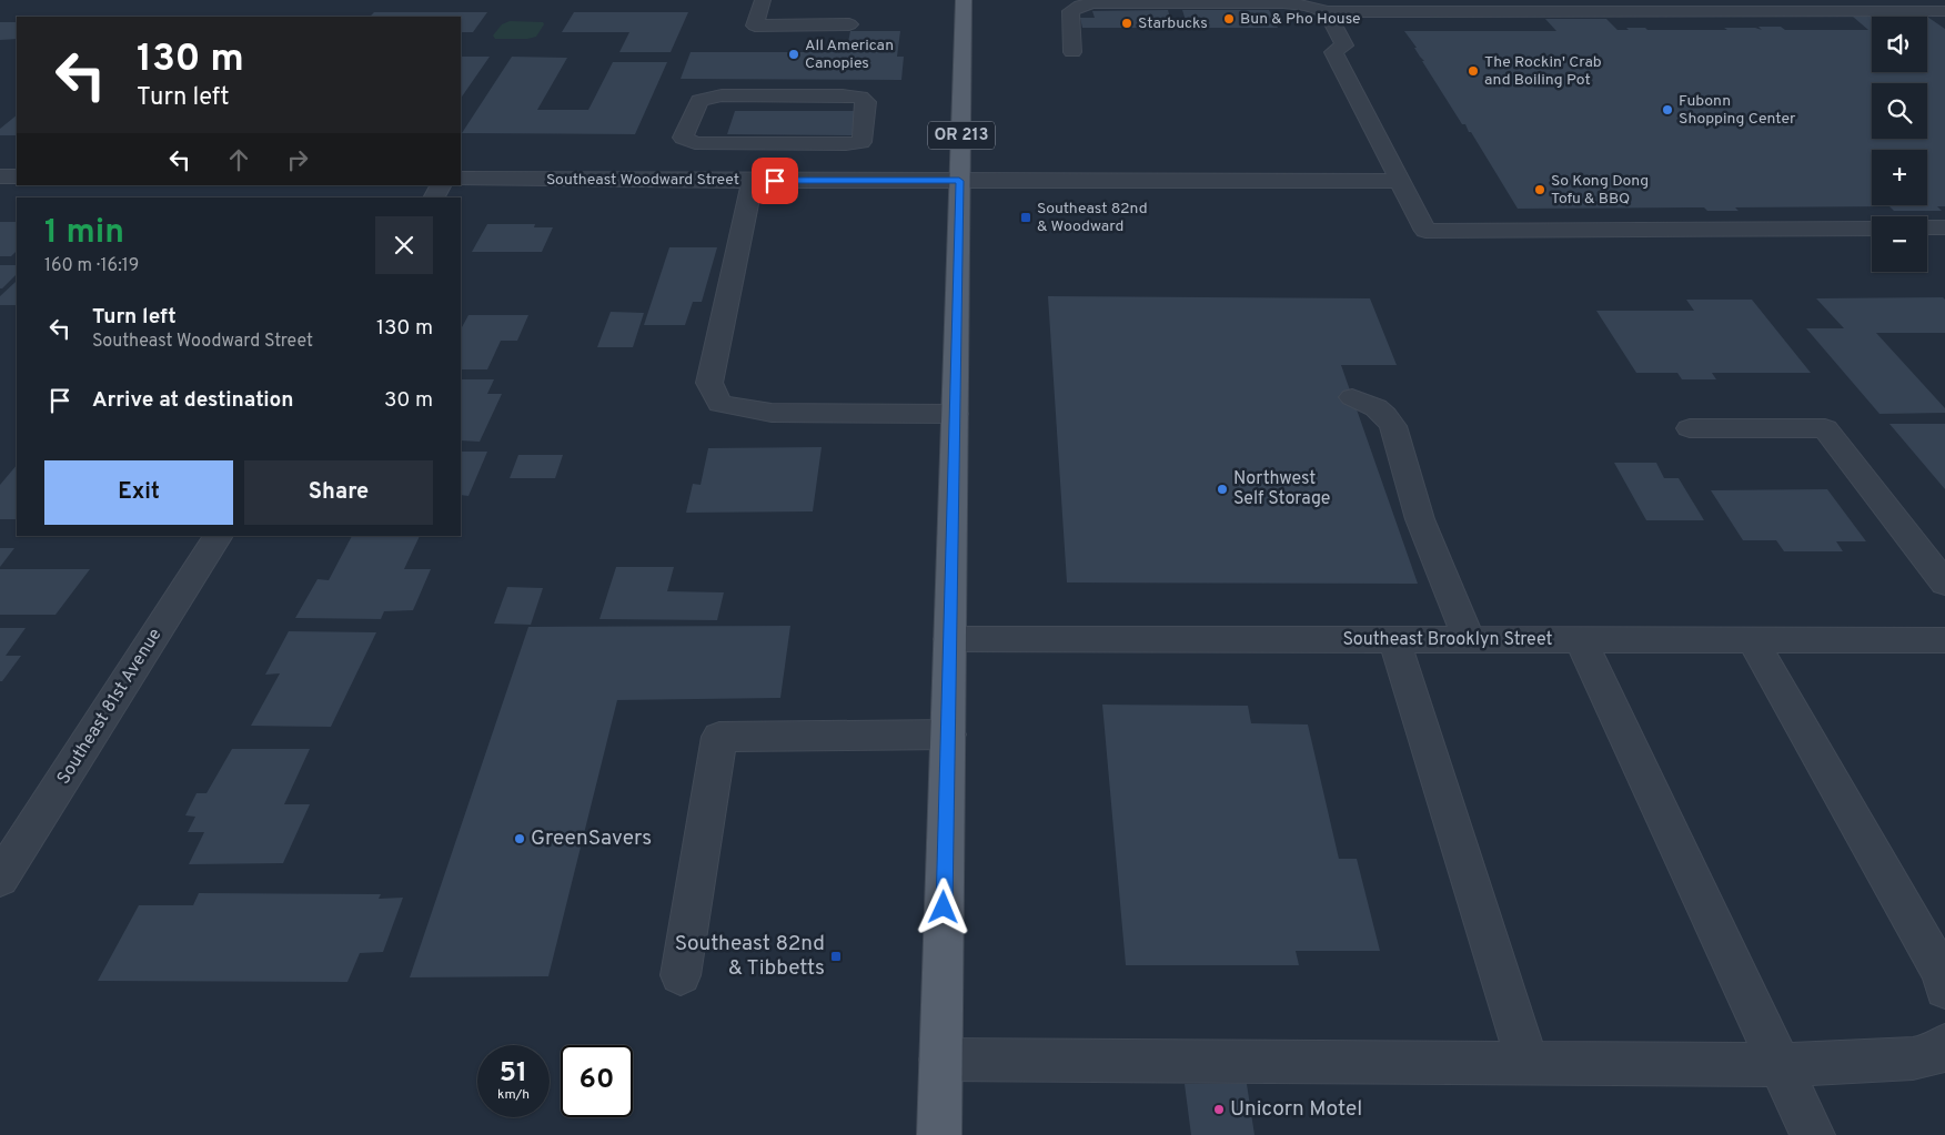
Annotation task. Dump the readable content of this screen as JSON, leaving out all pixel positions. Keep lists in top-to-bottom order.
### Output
{
  "streets": {
    "main road": ["OR 213"],
    "street": ["Southeast Woodward Street", "Southeast Brooklyn Street", "Southeast 81st Avenue"]
  },
  "crossings": [
    ["OR 213", "Southeast Woodward Street"],
    ["OR 213", "Southeast Brooklyn Street"]
  ],
  "places": {
    "other": [
      "Bun & Pho House",
      "Starbucks",
      "All American Canopies",
      "The Rockin' Crab and Boiling Pot",
      "Fubonn Shopping Center",
      "So Kong Dong Tofu & BBQ",
      "Northwest Self Storage",
      "GreenSavers",
      "Unicorn Motel"
    ],
    "transit": ["Southeast 82nd & Woodward", "Southeast 82nd & Tibbetts"]
  },
  "page": {
    "map_buttons": ["+", "−"],
    "turn": ["130 m", "Turn left"],
    "heading": ["1 min", "160 m · 16:19"],
    "list": [
      {
        "name": "Turn left",
        "note": "Southeast Woodward Street",
        "value": "130 m"
      },
      {
        "name": "Arrive at destination",
        "value": "30 m"
      }
    ],
    "buttons": ["Exit", "Share"],
    "speed": "51 km/h",
    "limit": "60"
  }
}
